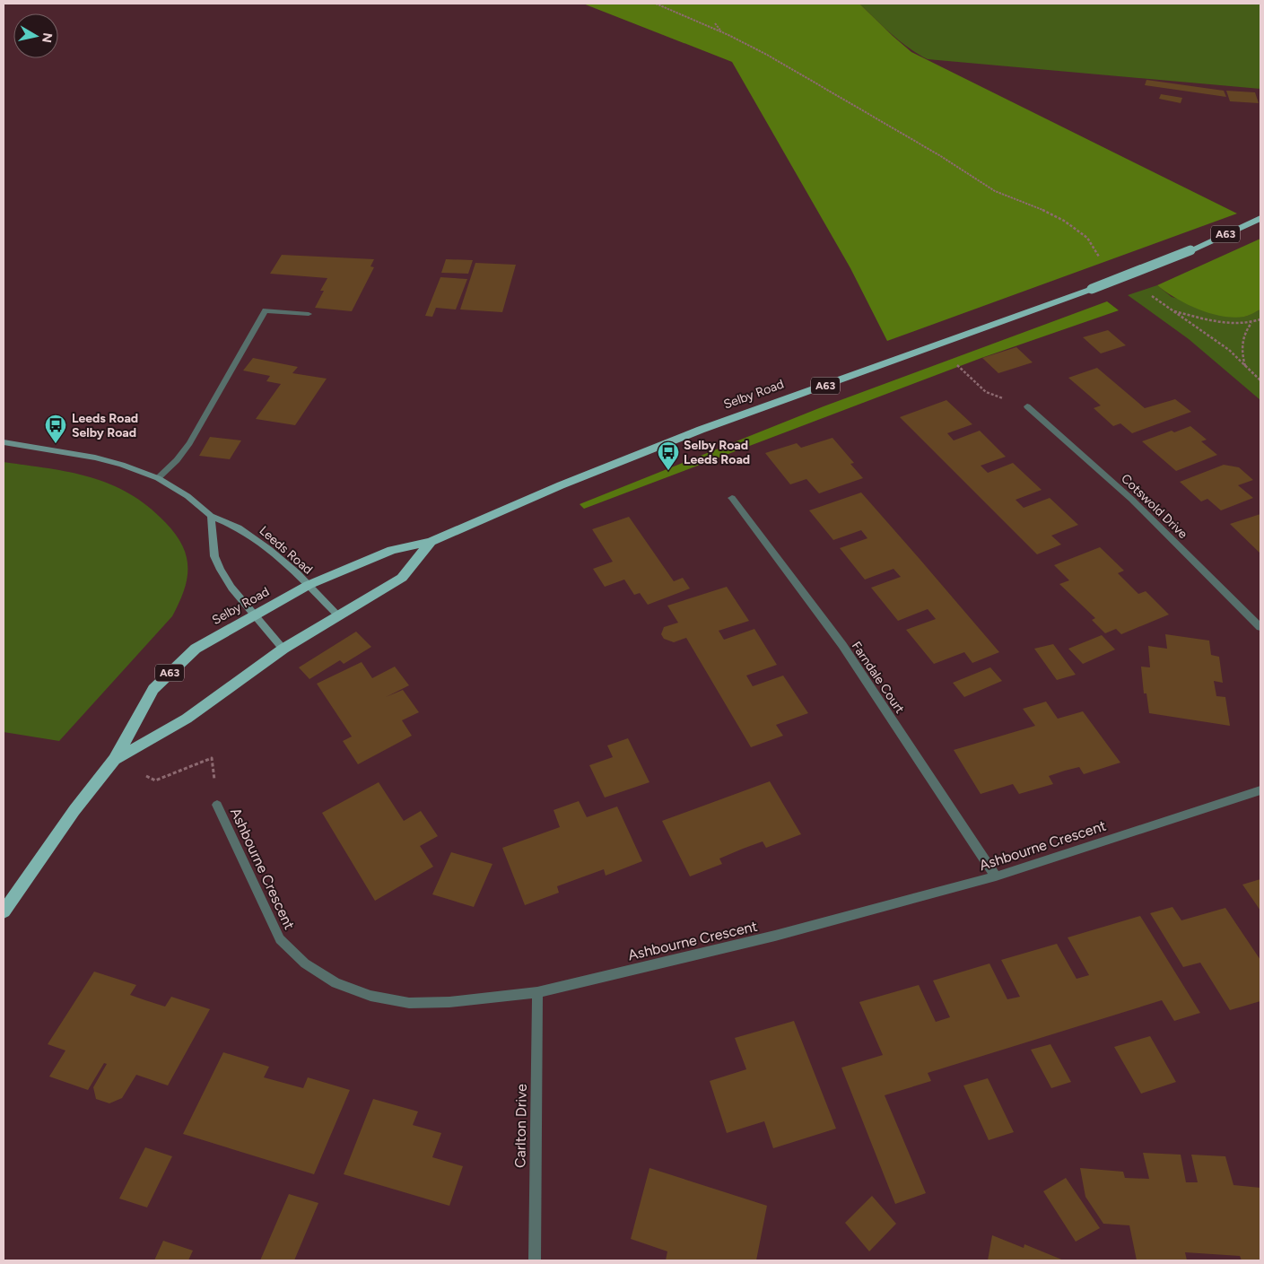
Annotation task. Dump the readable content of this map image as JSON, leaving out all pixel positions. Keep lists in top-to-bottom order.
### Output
{
  "streets": {
    "highway": ["A63", "Selby Road"],
    "main road": ["Leeds Road"],
    "street": [
      "Cotswold Drive",
      "Farndale Court",
      "Ashbourne Crescent",
      "Carlton Drive"
    ]
  },
  "crossings": [
    ["Selby Road", "Leeds Road"],
    ["Farndale Court", "Ashbourne Crescent"],
    ["Ashbourne Crescent", "Carlton Drive"]
  ],
  "places": {
    "bus stop": ["Leeds Road Selby Road", "Selby Road Leeds Road"]
  },
  "north": "right"
}
